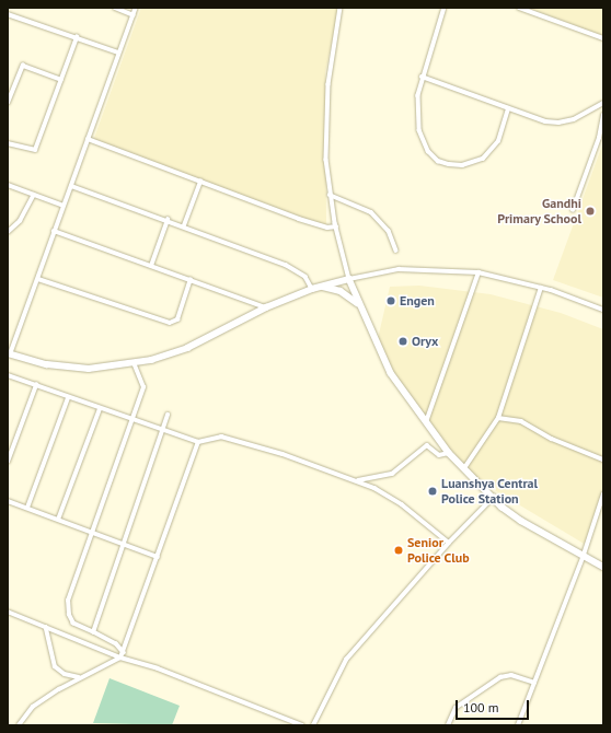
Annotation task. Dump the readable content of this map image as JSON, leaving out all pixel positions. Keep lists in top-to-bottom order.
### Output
{
  "places": [
    "Gandhi Primary School",
    "Engen",
    "Oryx",
    "Luanshya Central Police Station",
    "Senior Police Club"
  ],
  "scale_bar": "100 m"
}
